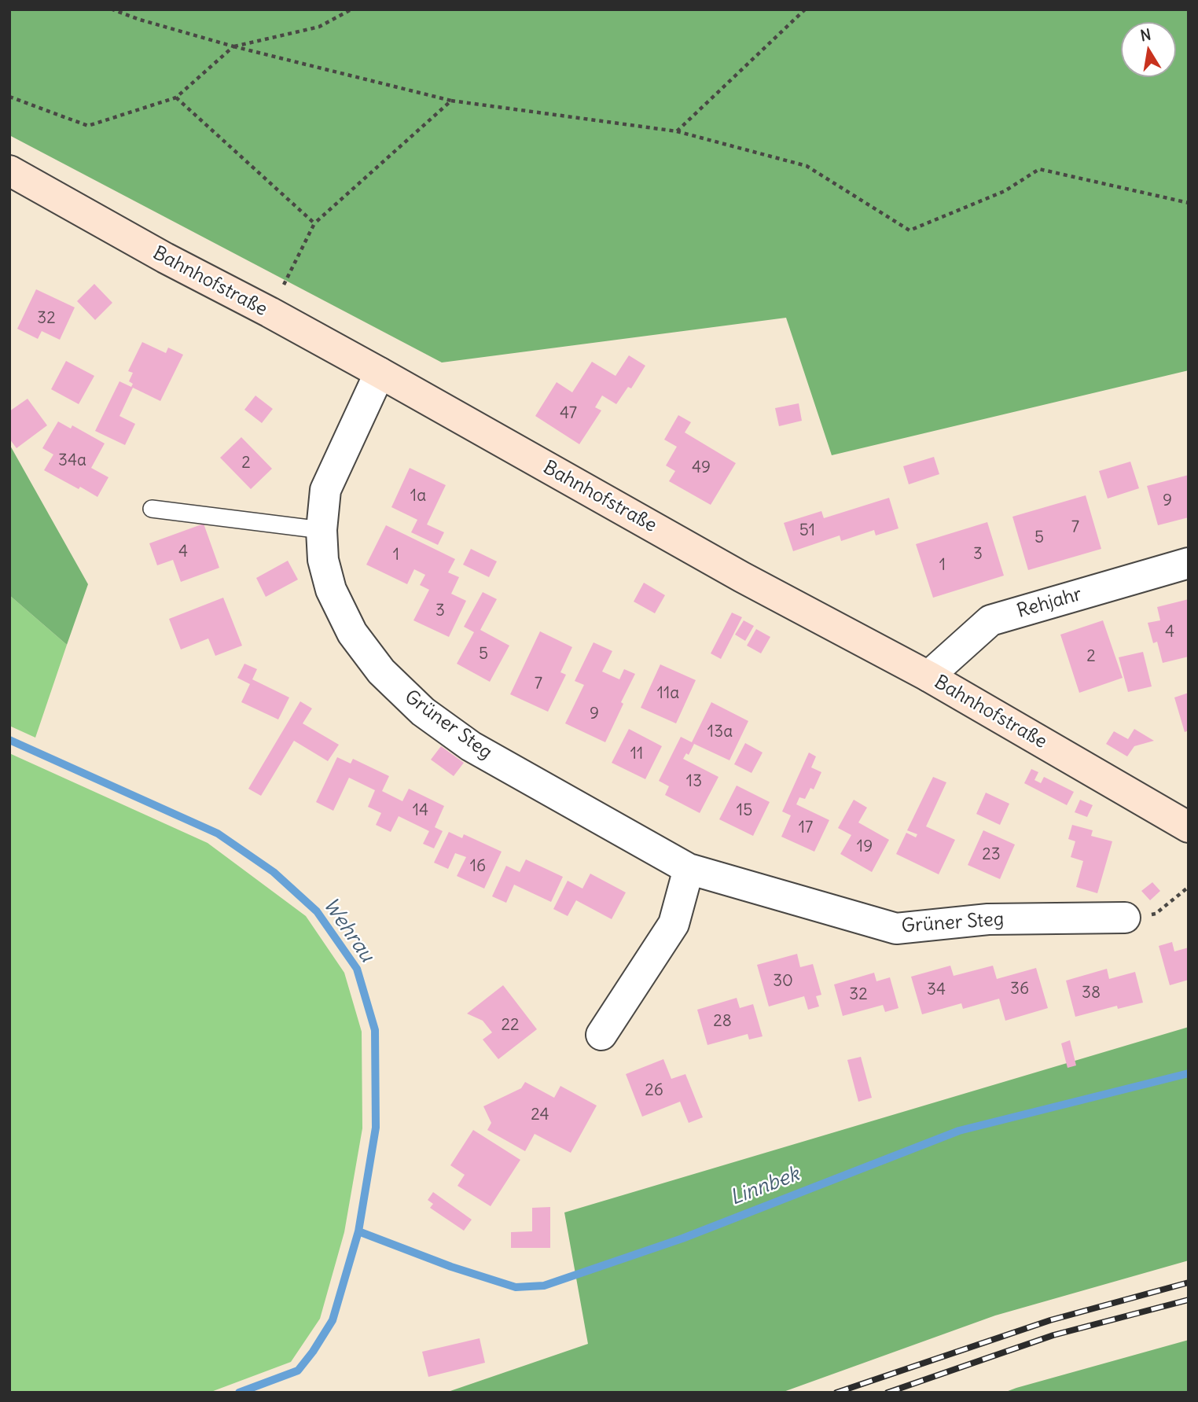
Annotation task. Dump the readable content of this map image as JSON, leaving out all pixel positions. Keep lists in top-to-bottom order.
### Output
{
  "streets": {
    "main road": ["Bahnhofstraße"],
    "street": ["Rehjahr", "Grüner Steg"]
  },
  "crossings": [
    ["Bahnhofstraße", "Rehjahr"],
    ["Bahnhofstraße", "Grüner Steg"]
  ],
  "water": ["Wehrau", "Linnbek"],
  "house_numbers": [
    "32",
    "47",
    "34a",
    "2",
    "49",
    "1a",
    "9",
    "7",
    "51",
    "5",
    "4",
    "3",
    "1",
    "1",
    "3",
    "4",
    "5",
    "2",
    "7",
    "11a",
    "9",
    "13a",
    "11",
    "13",
    "14",
    "15",
    "17",
    "19",
    "23",
    "16",
    "30",
    "36",
    "34",
    "38",
    "32",
    "28",
    "22",
    "26",
    "24"
  ],
  "north": "top"
}
